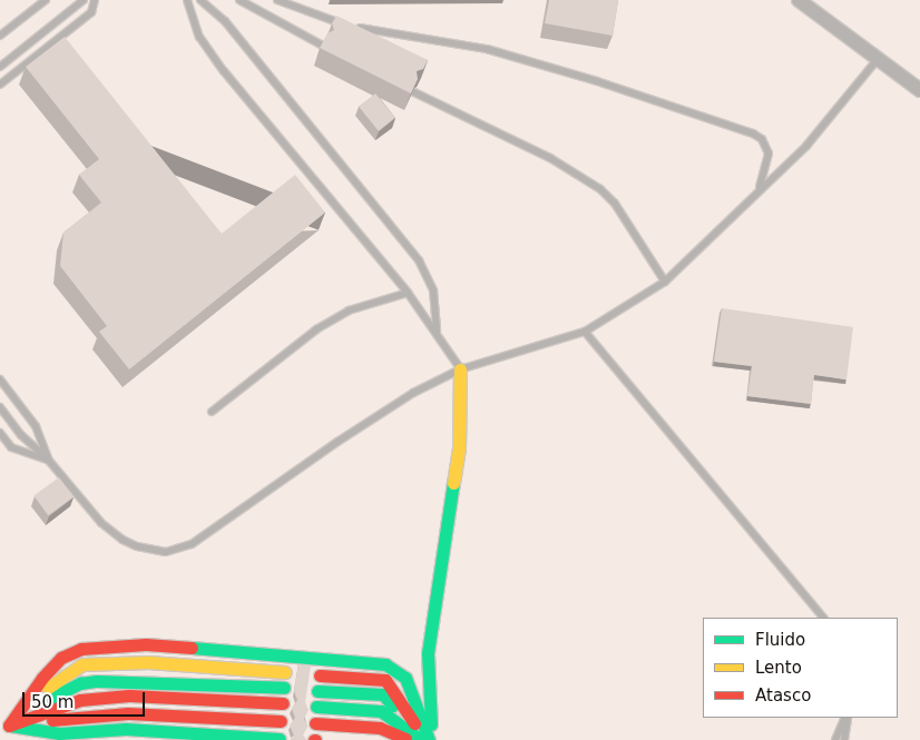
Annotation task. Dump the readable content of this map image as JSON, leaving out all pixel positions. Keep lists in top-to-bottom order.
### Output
{
  "legend": ["Fluido", "Lento", "Atasco"],
  "scale_bar": "50 m"
}
